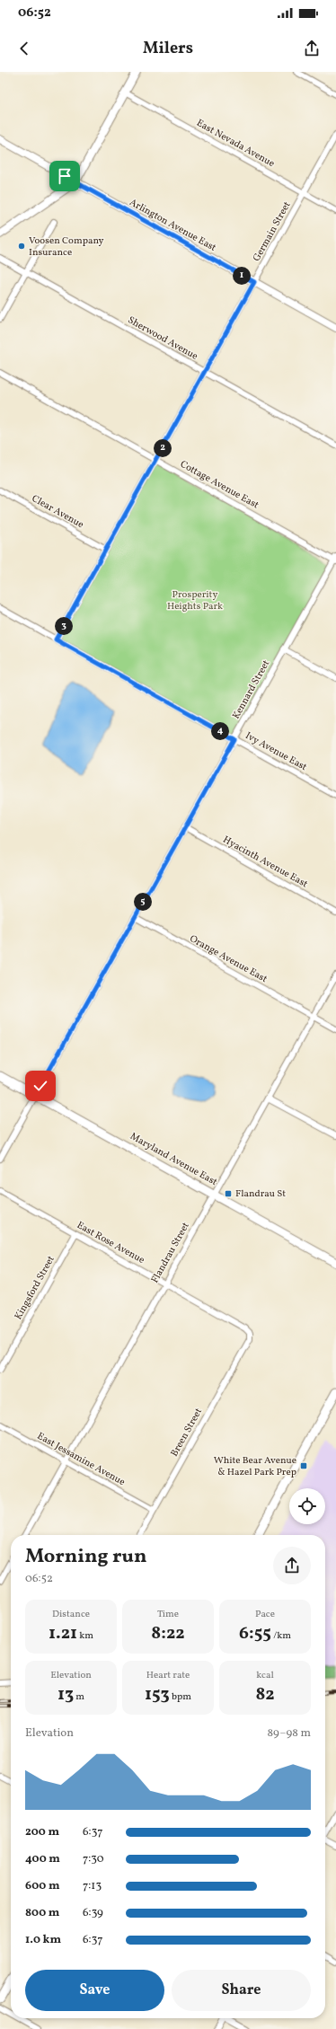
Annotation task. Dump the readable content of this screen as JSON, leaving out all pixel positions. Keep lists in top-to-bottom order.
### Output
{
  "streets": {
    "main road": ["Maryland Avenue East"],
    "street": [
      "East Nevada Avenue",
      "Arlington Avenue East",
      "Germain Street",
      "Sherwood Avenue",
      "Cottage Avenue East",
      "Clear Avenue",
      "Kennard Street",
      "Ivy Avenue East",
      "Hyacinth Avenue East",
      "Orange Avenue East",
      "East Rose Avenue",
      "Flandrau Street",
      "Kingsford Street",
      "Breen Street",
      "East Jessamine Avenue"
    ]
  },
  "crossings": [
    ["East Nevada Avenue", "Germain Street"],
    ["Arlington Avenue East", "Germain Street"],
    ["Germain Street", "Sherwood Avenue"],
    ["Germain Street", "Cottage Avenue East"],
    ["Germain Street", "Clear Avenue"],
    ["Germain Street", "Ivy Avenue East"],
    ["Cottage Avenue East", "Kennard Street"],
    ["Kennard Street", "Ivy Avenue East"],
    ["Kennard Street", "Hyacinth Avenue East"],
    ["Kennard Street", "Orange Avenue East"],
    ["Kennard Street", "Maryland Avenue East"],
    ["Orange Avenue East", "Flandrau Street"],
    ["Maryland Avenue East", "Flandrau Street"],
    ["East Rose Avenue", "Flandrau Street"],
    ["East Rose Avenue", "Kingsford Street"],
    ["East Rose Avenue", "Breen Street"],
    ["Flandrau Street", "East Jessamine Avenue"],
    ["Breen Street", "East Jessamine Avenue"]
  ],
  "parks": ["Prosperity Heights Park"],
  "places": {
    "other": ["Voosen Company Insurance"],
    "transit": ["Flandrau St", "White Bear Avenue & Hazel Park Prep"]
  },
  "page": {
    "status": "06:52",
    "header": "Milers",
    "pins": [
      "1",
      "2",
      "3",
      "4",
      "5"
    ],
    "heading": ["Morning run", "06:52"],
    "stats": [
      ["Distance", "1.21 km"],
      ["Time", "8:22"],
      ["Pace", "6:55 /km"],
      ["Elevation", "13 m"],
      ["Heart rate", "153 bpm"],
      ["kcal", "82"]
    ],
    "chart": ["Elevation", "89–98 m"],
    "list": [
      {
        "name": "200 m",
        "note": "6:37"
      },
      {
        "name": "400 m",
        "note": "7:30"
      },
      {
        "name": "600 m",
        "note": "7:13"
      },
      {
        "name": "800 m",
        "note": "6:39"
      },
      {
        "name": "1.0 km",
        "note": "6:37"
      }
    ],
    "buttons": ["Save", "Share"]
  }
}
